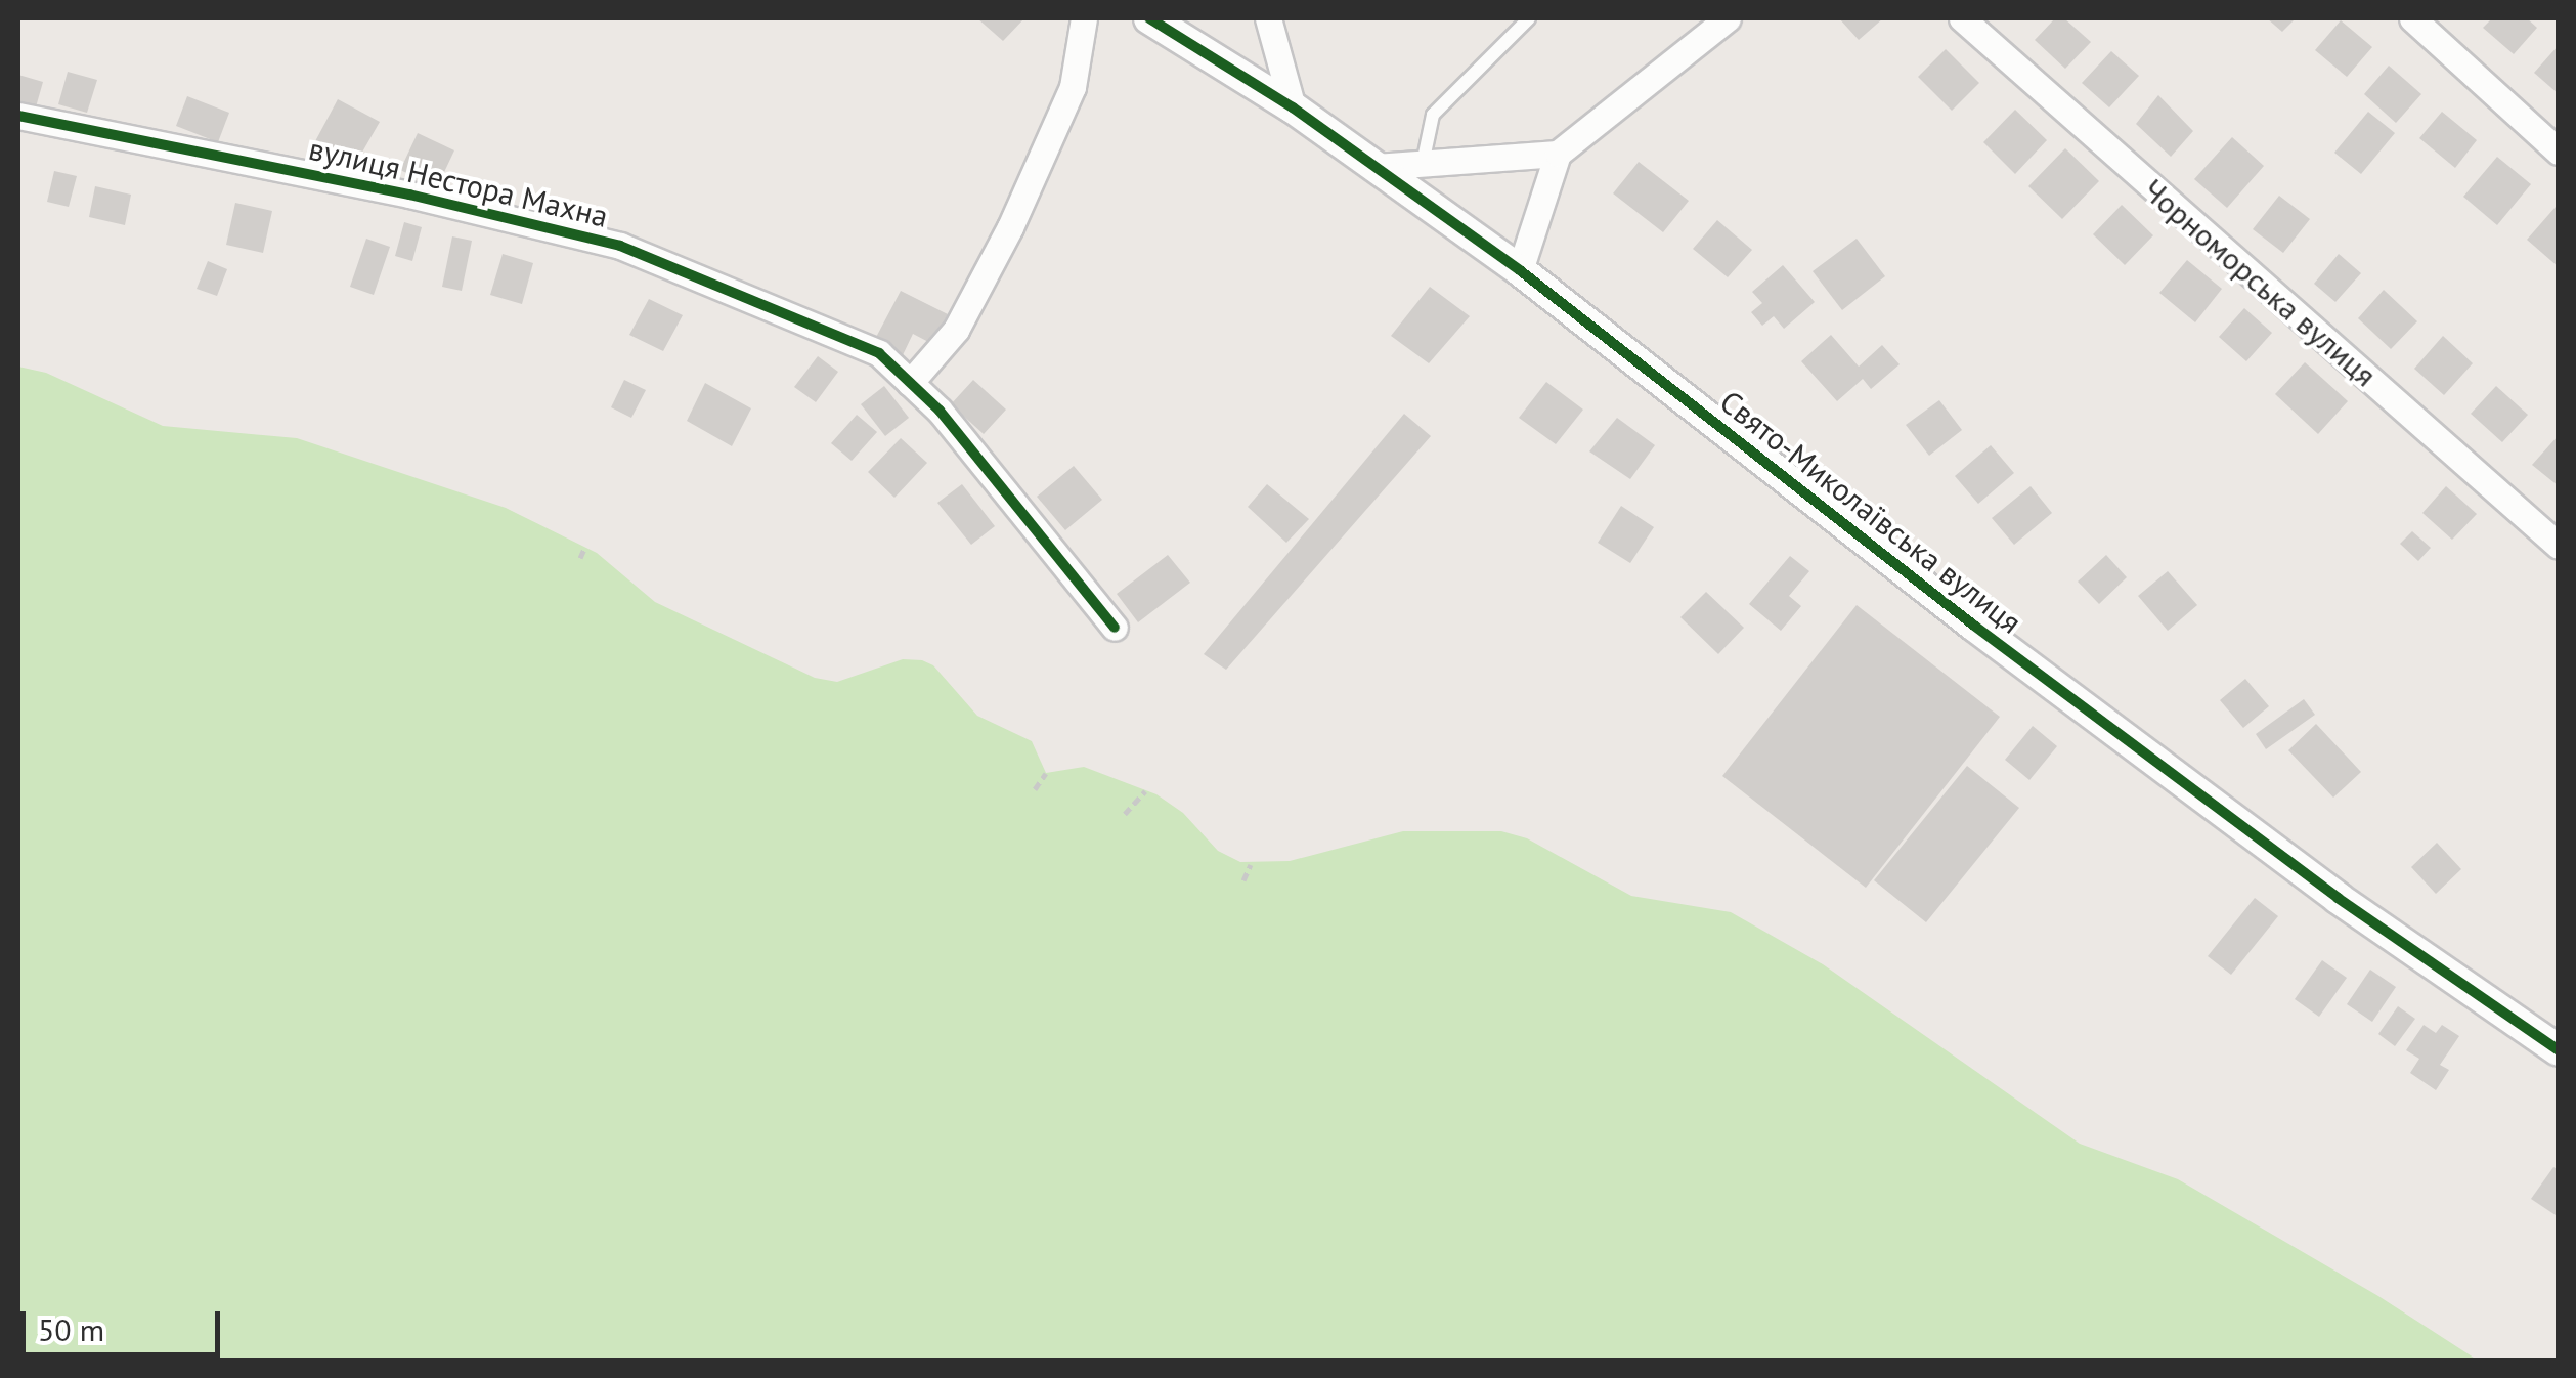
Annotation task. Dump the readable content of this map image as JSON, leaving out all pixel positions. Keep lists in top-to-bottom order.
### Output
{
  "streets": {
    "street": ["вулиця Нестора Махна", "Чорноморська вулиця", "Свято-Миколаївська вулиця"]
  },
  "scale_bar": "50 m"
}
